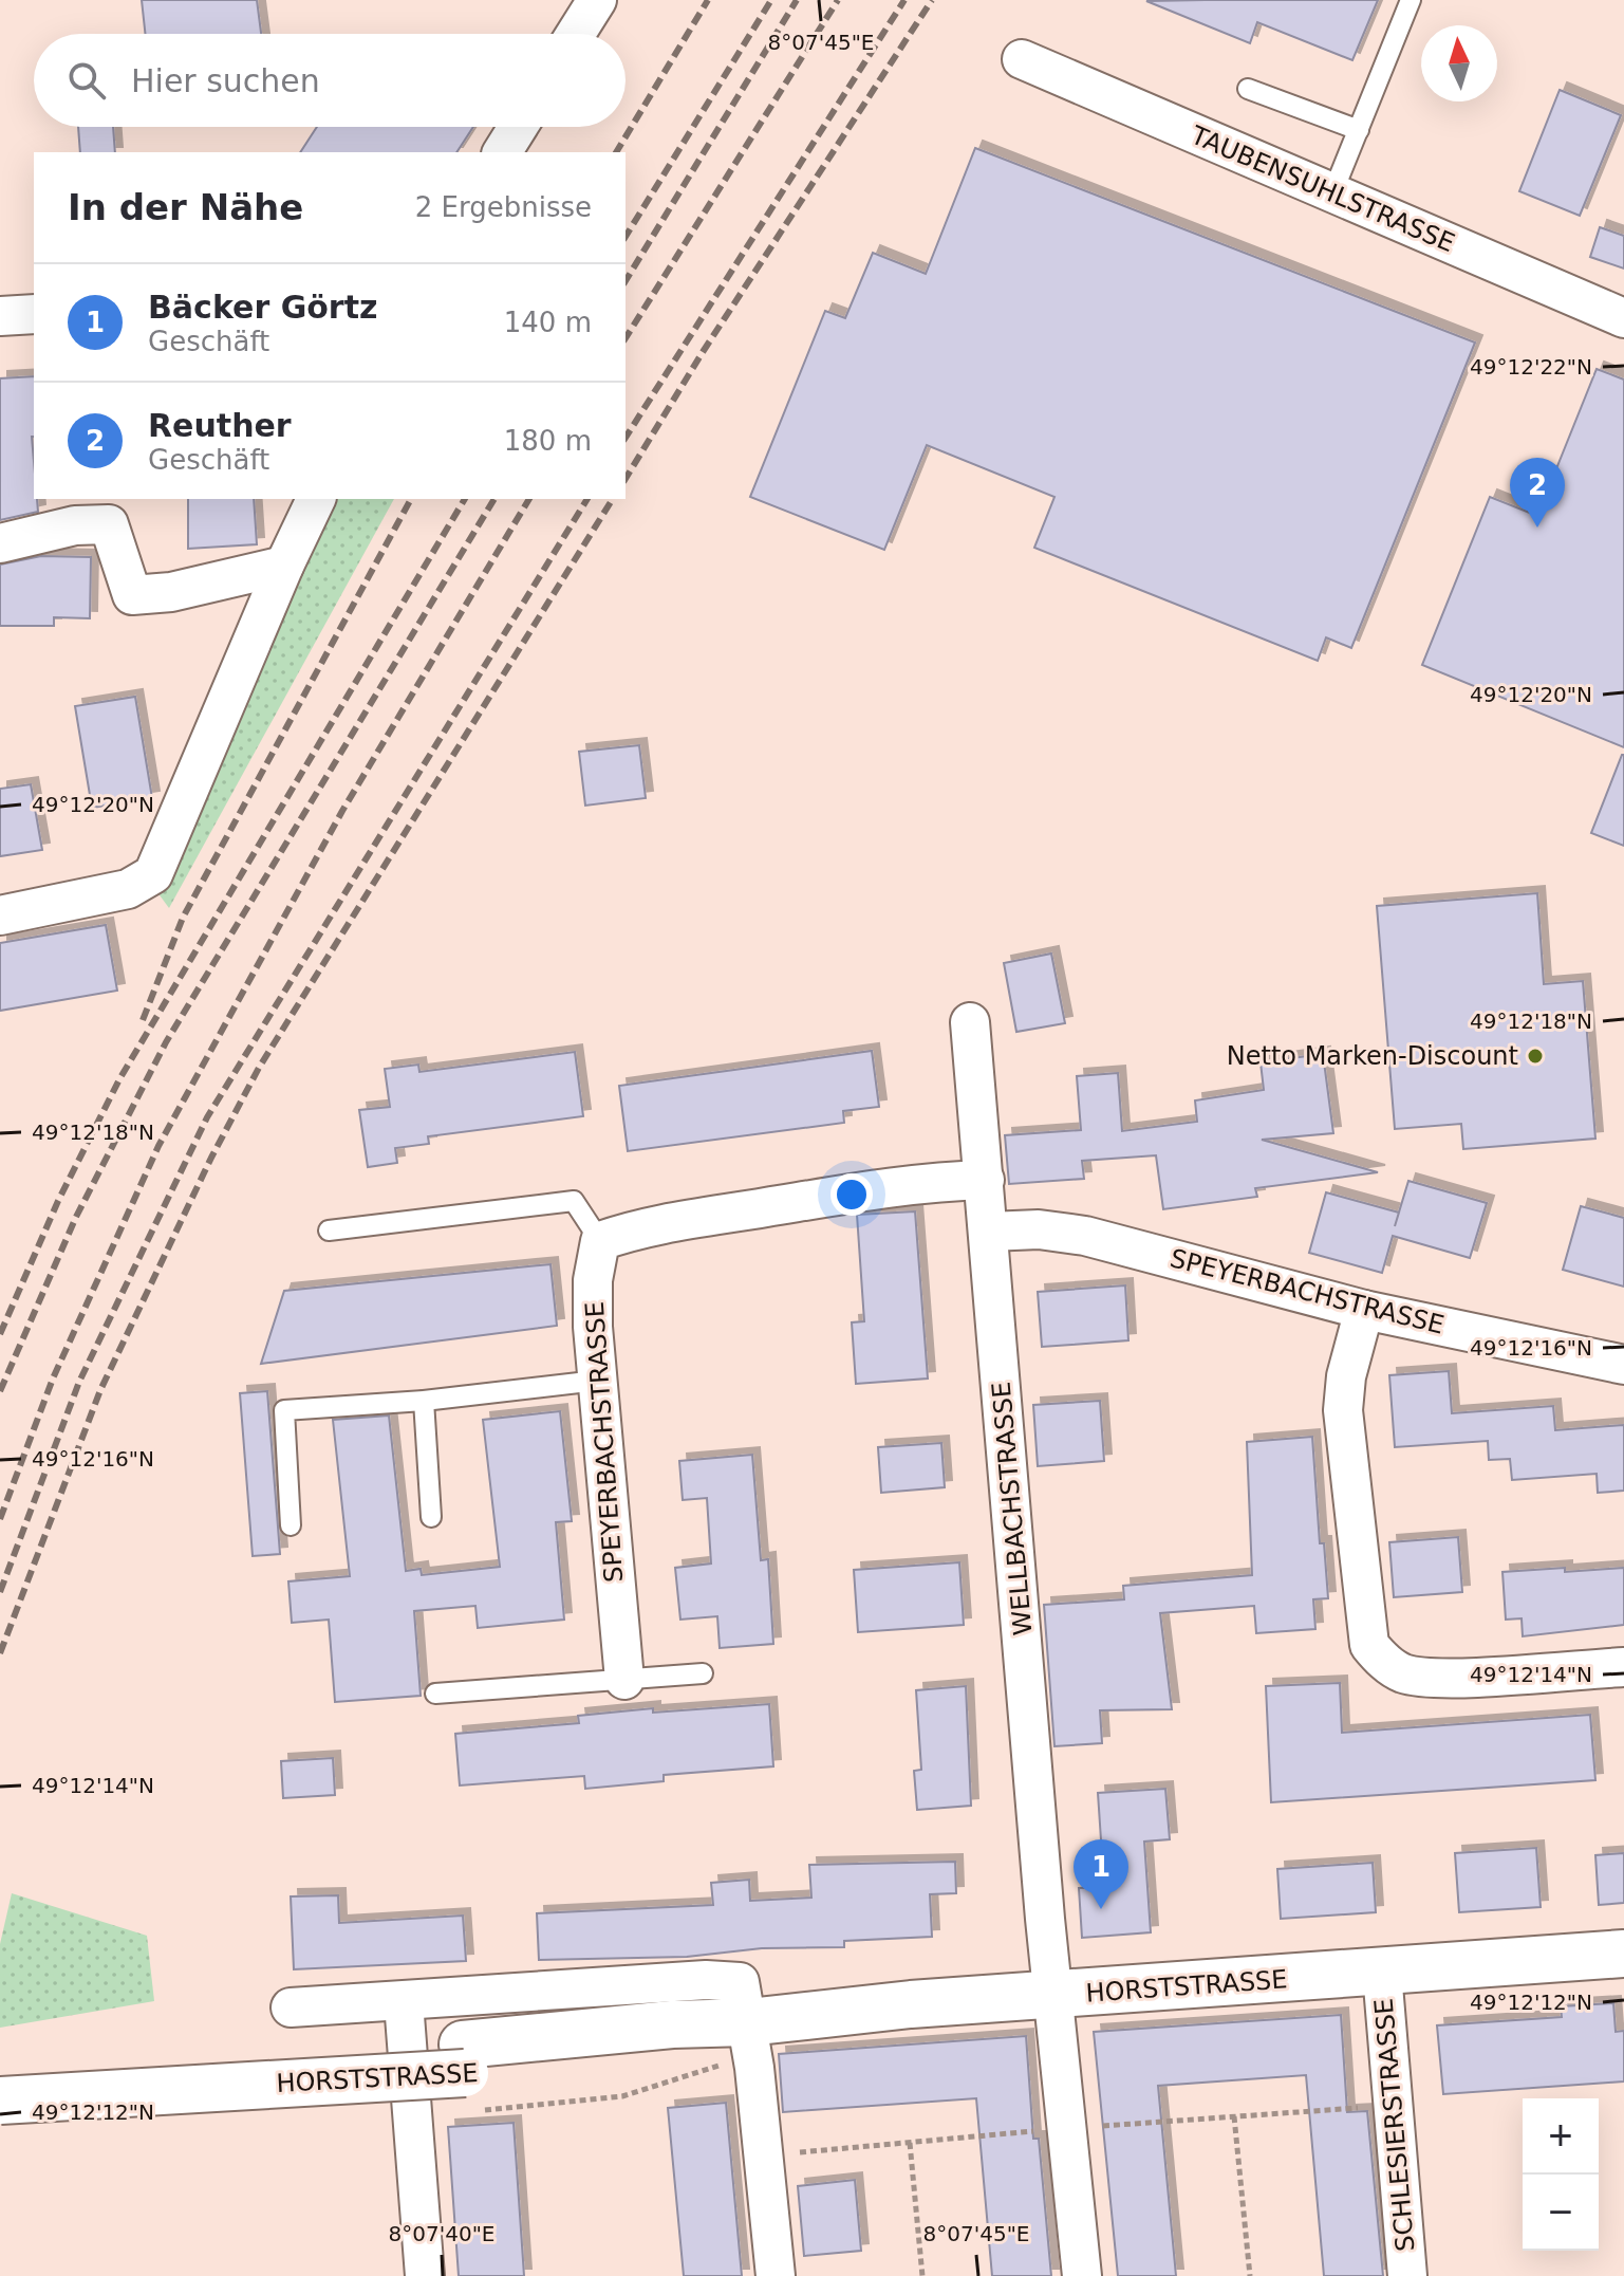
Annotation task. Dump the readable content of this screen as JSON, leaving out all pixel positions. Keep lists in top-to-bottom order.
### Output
{
  "streets": {
    "street": [
      "TAUBENSUHLSTRASSE",
      "SPEYERBACHSTRASSE",
      "WELLBACHSTRASSE",
      "HORSTSTRASSE",
      "SCHLESIERSTRASSE"
    ]
  },
  "crossings": [
    ["SPEYERBACHSTRASSE", "WELLBACHSTRASSE"],
    ["WELLBACHSTRASSE", "HORSTSTRASSE"],
    ["HORSTSTRASSE", "SCHLESIERSTRASSE"]
  ],
  "places": ["Netto Marken-Discount"],
  "north": "top",
  "page": {
    "search": "Hier suchen",
    "heading": ["In der Nähe", "2 Ergebnisse"],
    "list": [
      {
        "mark": "1",
        "name": "Bäcker Görtz",
        "note": "Geschäft",
        "value": "140 m"
      },
      {
        "mark": "2",
        "name": "Reuther",
        "note": "Geschäft",
        "value": "180 m"
      }
    ],
    "pins": ["2", "1"],
    "map_buttons": ["+", "−"]
  },
  "coordinates": [
    "8°07'45\"E",
    "49°12'22\"N",
    "49°12'20\"N",
    "49°12'18\"N",
    "49°12'16\"N",
    "49°12'14\"N",
    "49°12'12\"N",
    "8°07'40\"E"
  ]
}
